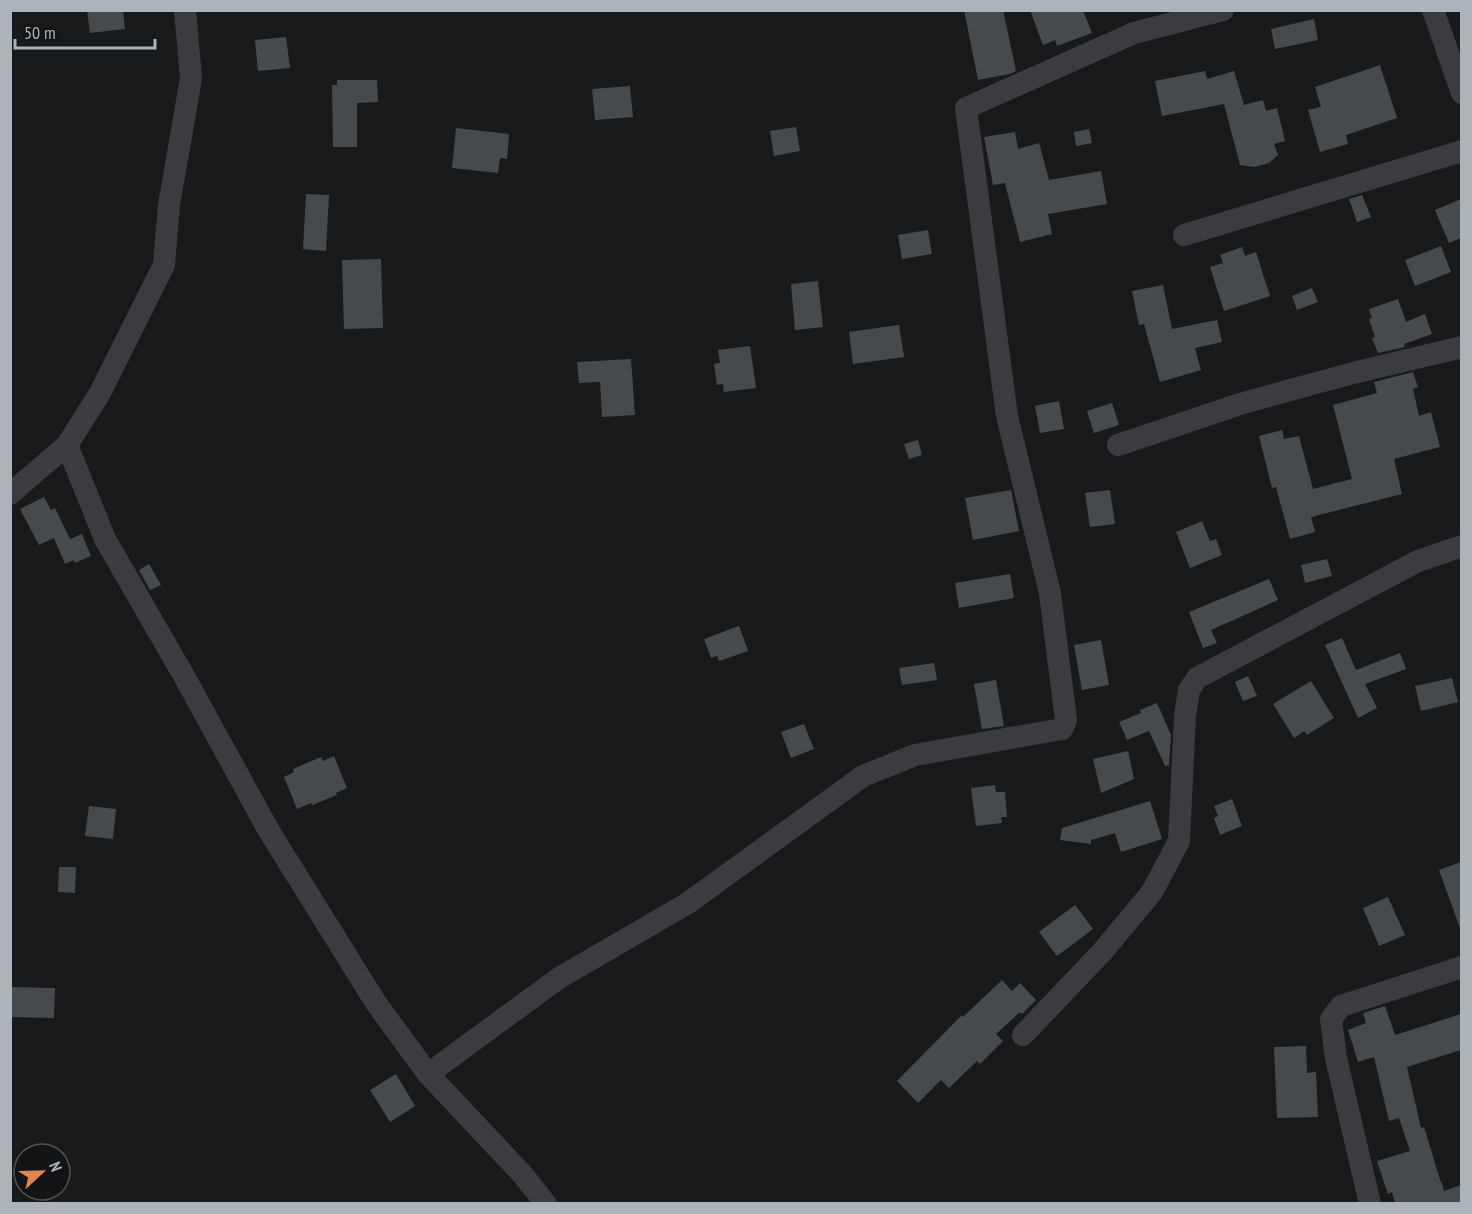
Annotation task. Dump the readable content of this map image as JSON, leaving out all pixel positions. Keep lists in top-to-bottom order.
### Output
{
  "scale_bar": "50 m",
  "north": "right"
}
